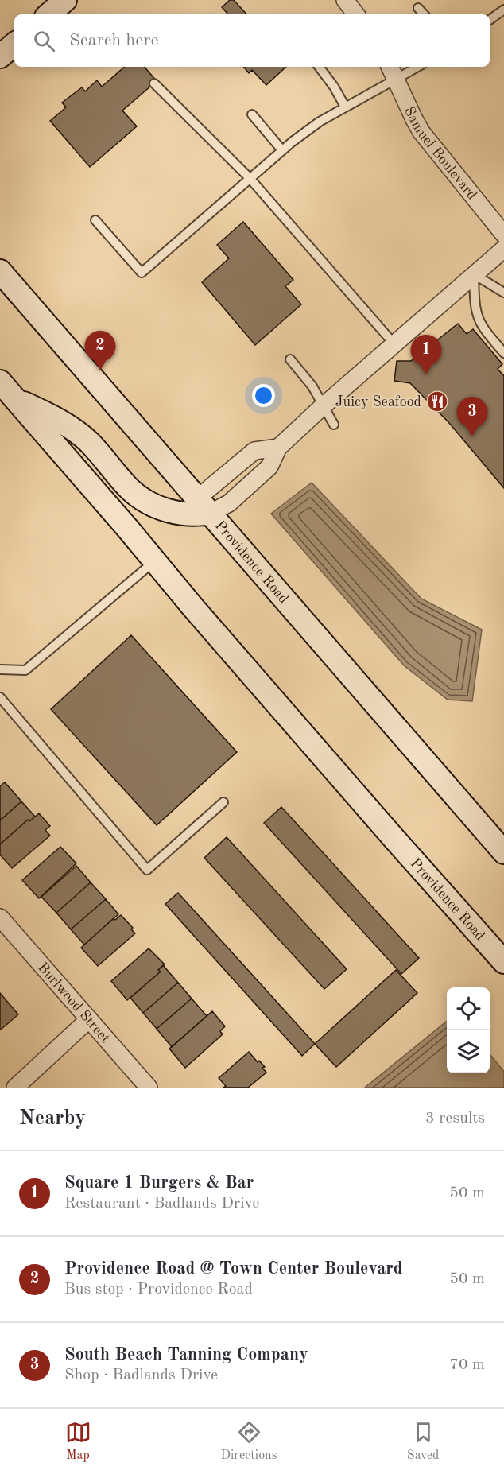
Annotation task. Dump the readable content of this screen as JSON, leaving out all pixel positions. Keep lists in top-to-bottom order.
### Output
{
  "streets": {
    "main road": ["Providence Road"],
    "street": ["Samuel Boulevard", "Burlwood Street"]
  },
  "places": {
    "restaurant": ["Juicy Seafood"]
  },
  "page": {
    "search": "Search here",
    "pins": ["2", "1", "3"],
    "heading": ["Nearby", "3 results"],
    "list": [
      {
        "mark": "1",
        "name": "Square 1 Burgers & Bar",
        "note": "Restaurant · Badlands Drive",
        "value": "50 m"
      },
      {
        "mark": "2",
        "name": "Providence Road @ Town Center Boulevard",
        "note": "Bus stop · Providence Road",
        "value": "50 m"
      },
      {
        "mark": "3",
        "name": "South Beach Tanning Company",
        "note": "Shop · Badlands Drive",
        "value": "70 m"
      }
    ],
    "nav": ["Map", "Directions", "Saved"]
  }
}
